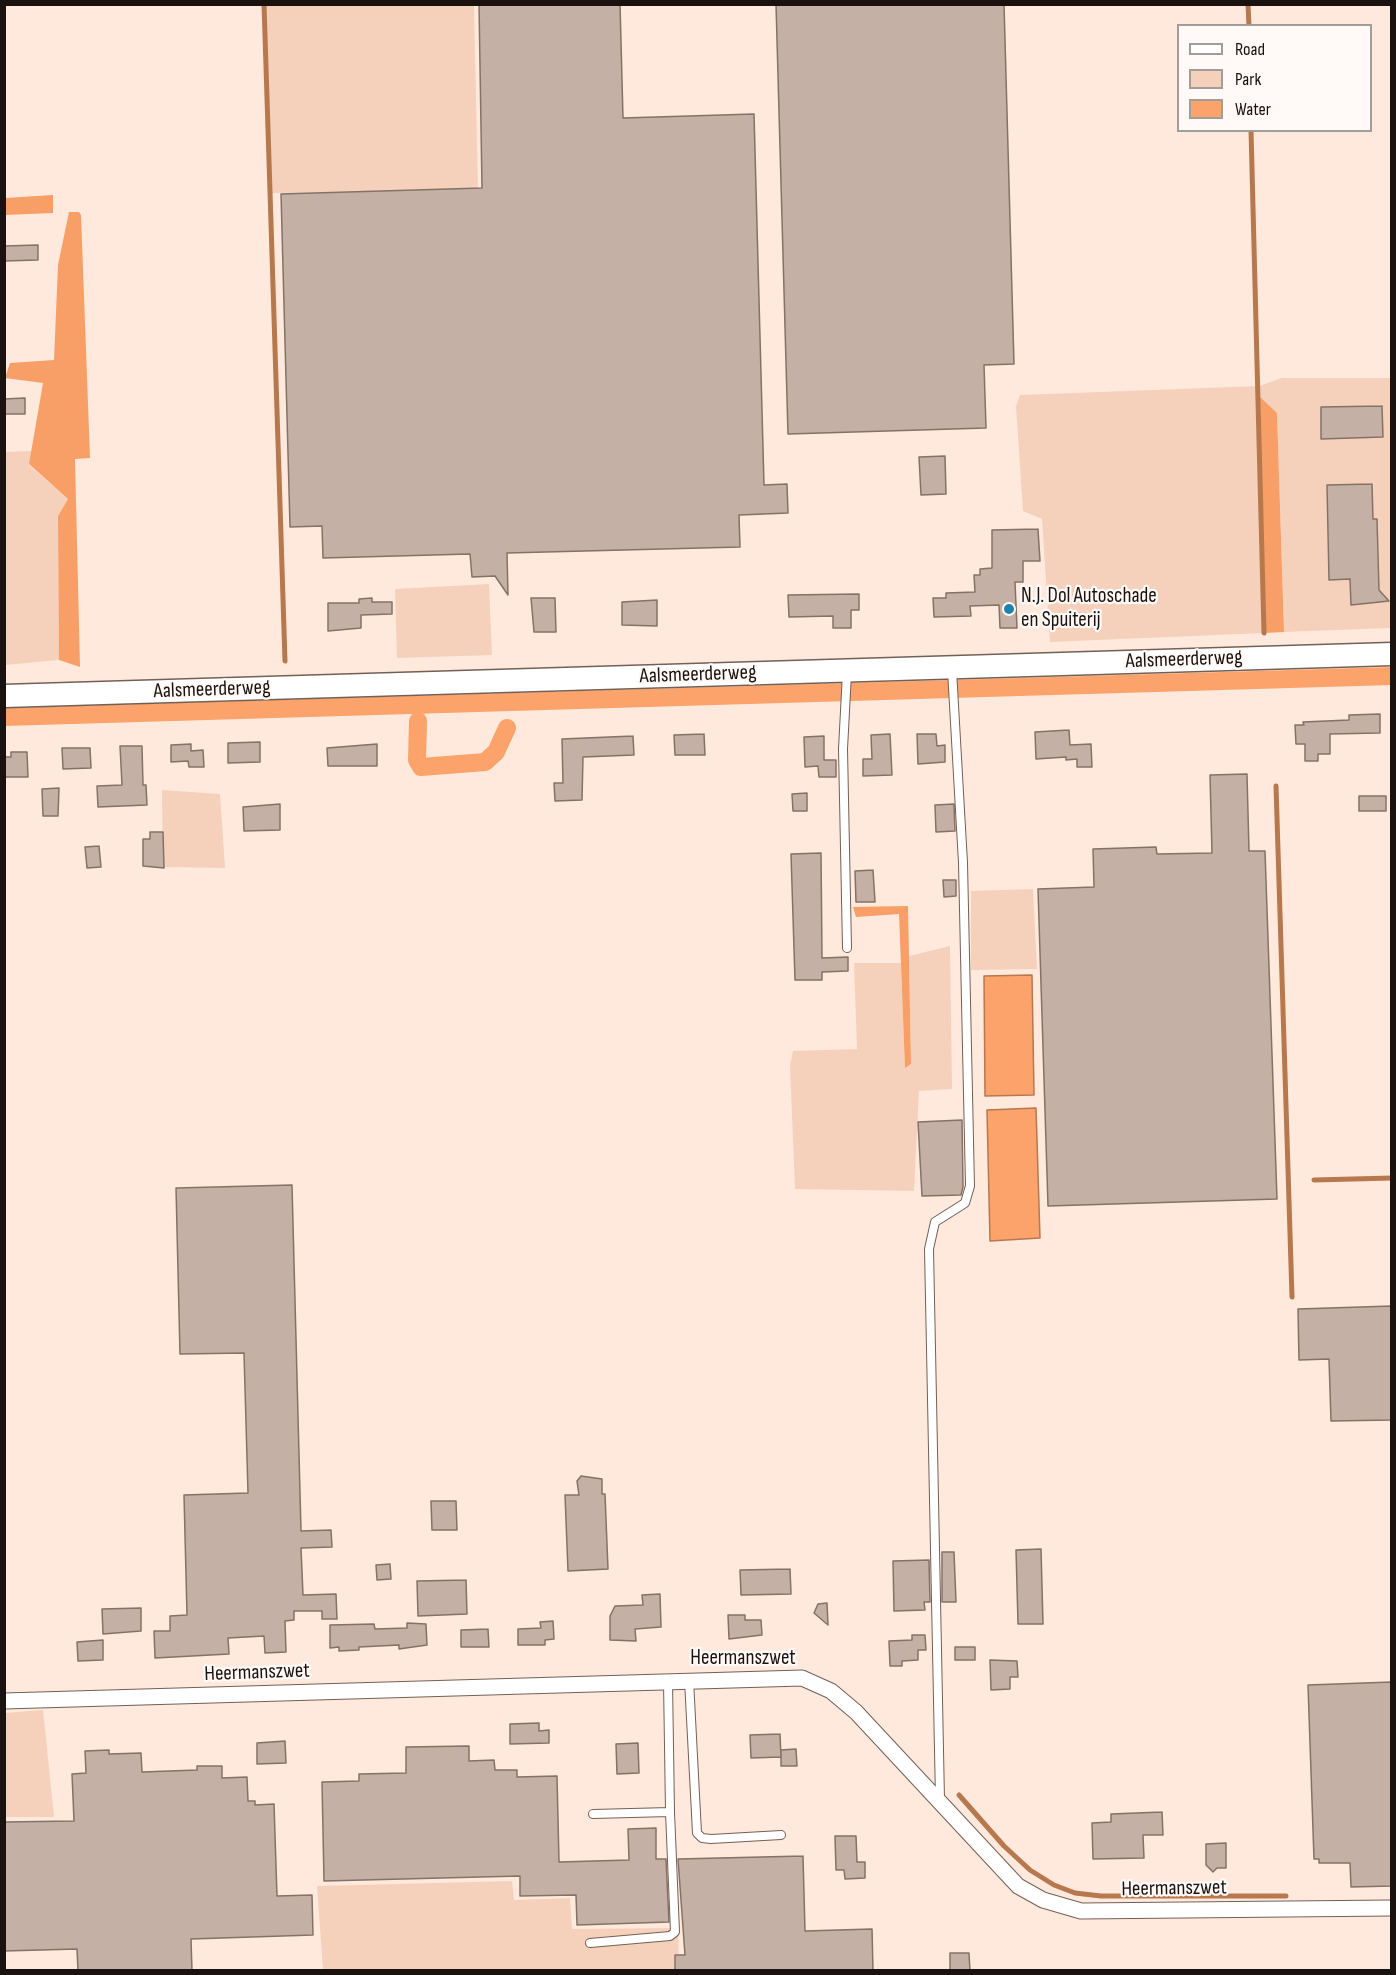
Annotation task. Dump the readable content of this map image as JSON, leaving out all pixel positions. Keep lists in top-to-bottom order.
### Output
{
  "streets": {
    "street": ["Aalsmeerderweg", "Heermanszwet"]
  },
  "places": ["N.J. Dol Autoschade en Spuiterij"],
  "legend": ["Road", "Park", "Water"]
}
